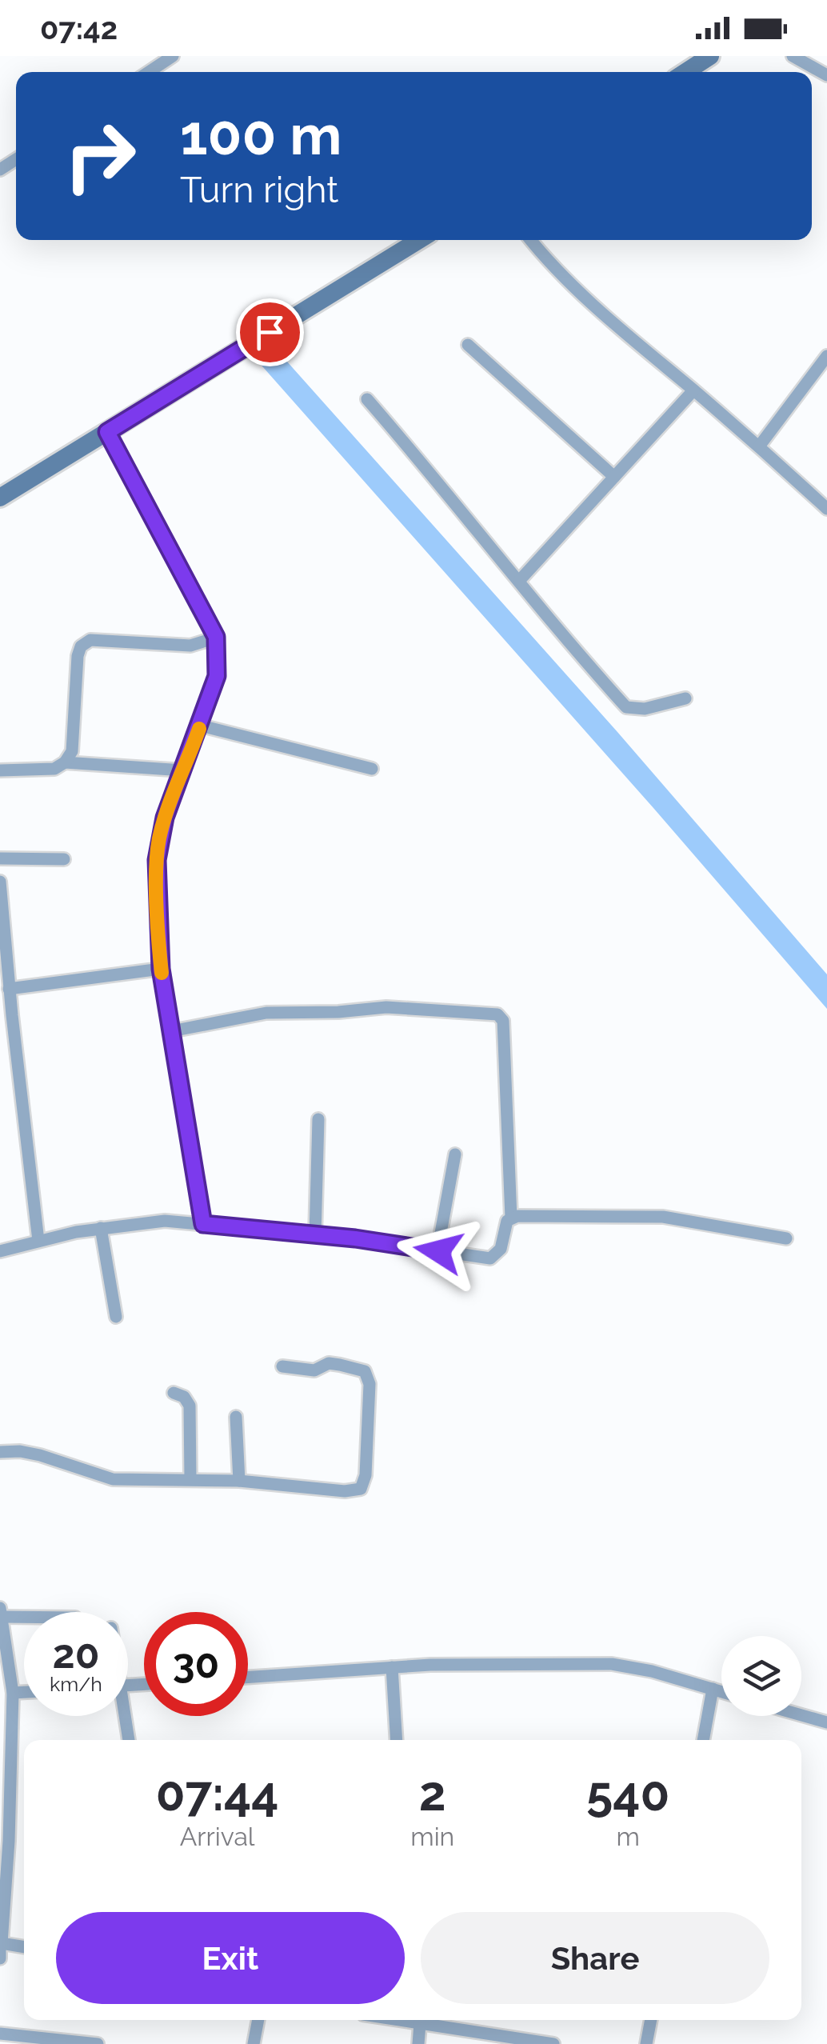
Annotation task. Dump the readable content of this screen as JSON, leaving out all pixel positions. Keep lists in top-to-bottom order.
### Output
{
  "page": {
    "status": "07:42",
    "turn": ["100 m", "Turn right"],
    "speed": "20 km/h",
    "limit": "30",
    "eta": [
      "07:44",
      "Arrival",
      "2",
      "min",
      "540",
      "m"
    ],
    "buttons": ["Exit", "Share"]
  }
}
